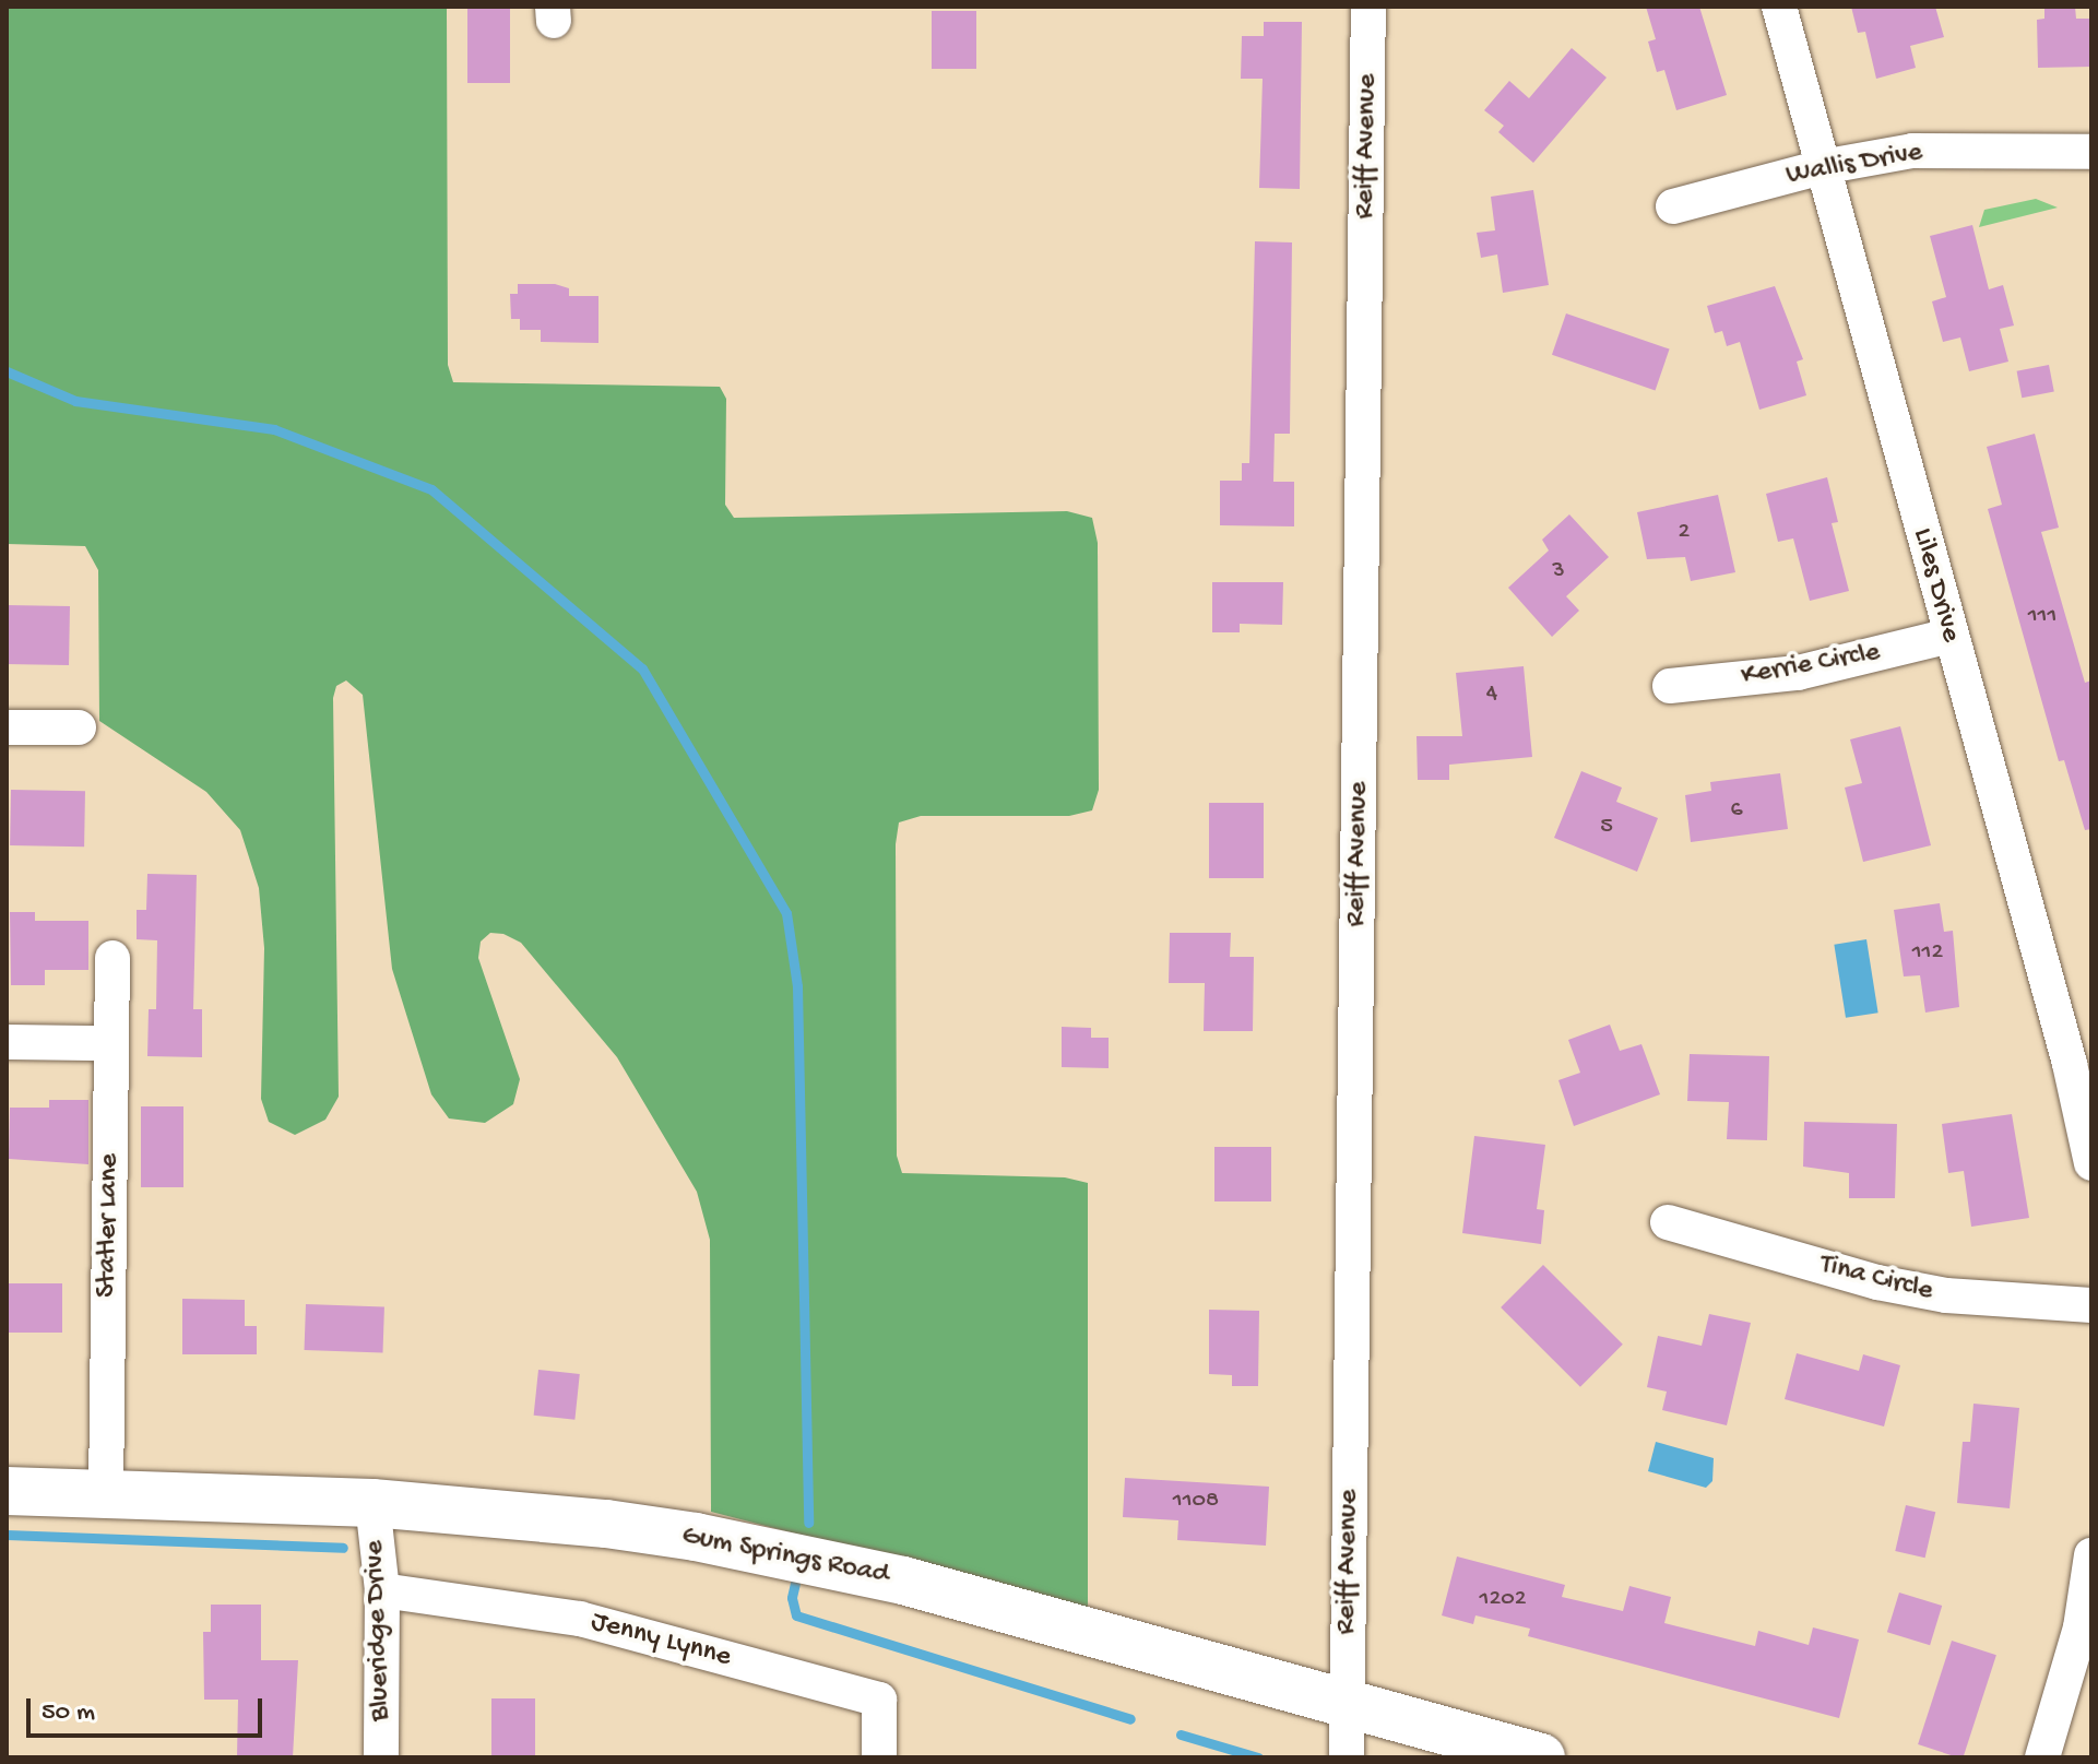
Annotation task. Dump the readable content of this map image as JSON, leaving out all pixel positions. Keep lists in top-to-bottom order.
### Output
{
  "streets": {
    "main road": ["Gum Springs Road"],
    "street": [
      "Reiff Avenue",
      "Wallis Drive",
      "Liles Drive",
      "Kerrie Circle",
      "Statler Lane",
      "Tina Circle",
      "Blueridge Drive",
      "Jenny Lynne"
    ]
  },
  "crossings": [
    ["Reiff Avenue", "Gum Springs Road"],
    ["Wallis Drive", "Liles Drive"],
    ["Liles Drive", "Kerrie Circle"],
    ["Statler Lane", "Gum Springs Road"],
    ["Gum Springs Road", "Blueridge Drive"],
    ["Blueridge Drive", "Jenny Lynne"]
  ],
  "house_numbers": [
    "2",
    "3",
    "111",
    "4",
    "6",
    "5",
    "112",
    "1108",
    "1202"
  ],
  "scale_bar": "50 m"
}
